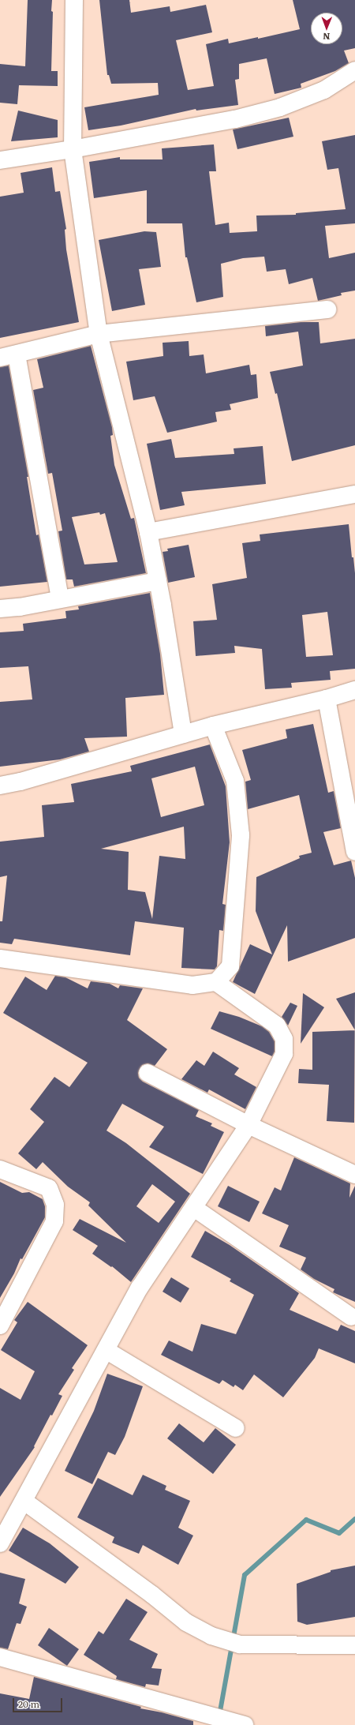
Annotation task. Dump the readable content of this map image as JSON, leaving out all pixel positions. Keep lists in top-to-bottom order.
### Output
{
  "scale_bar": "20 m",
  "north": "bottom"
}
